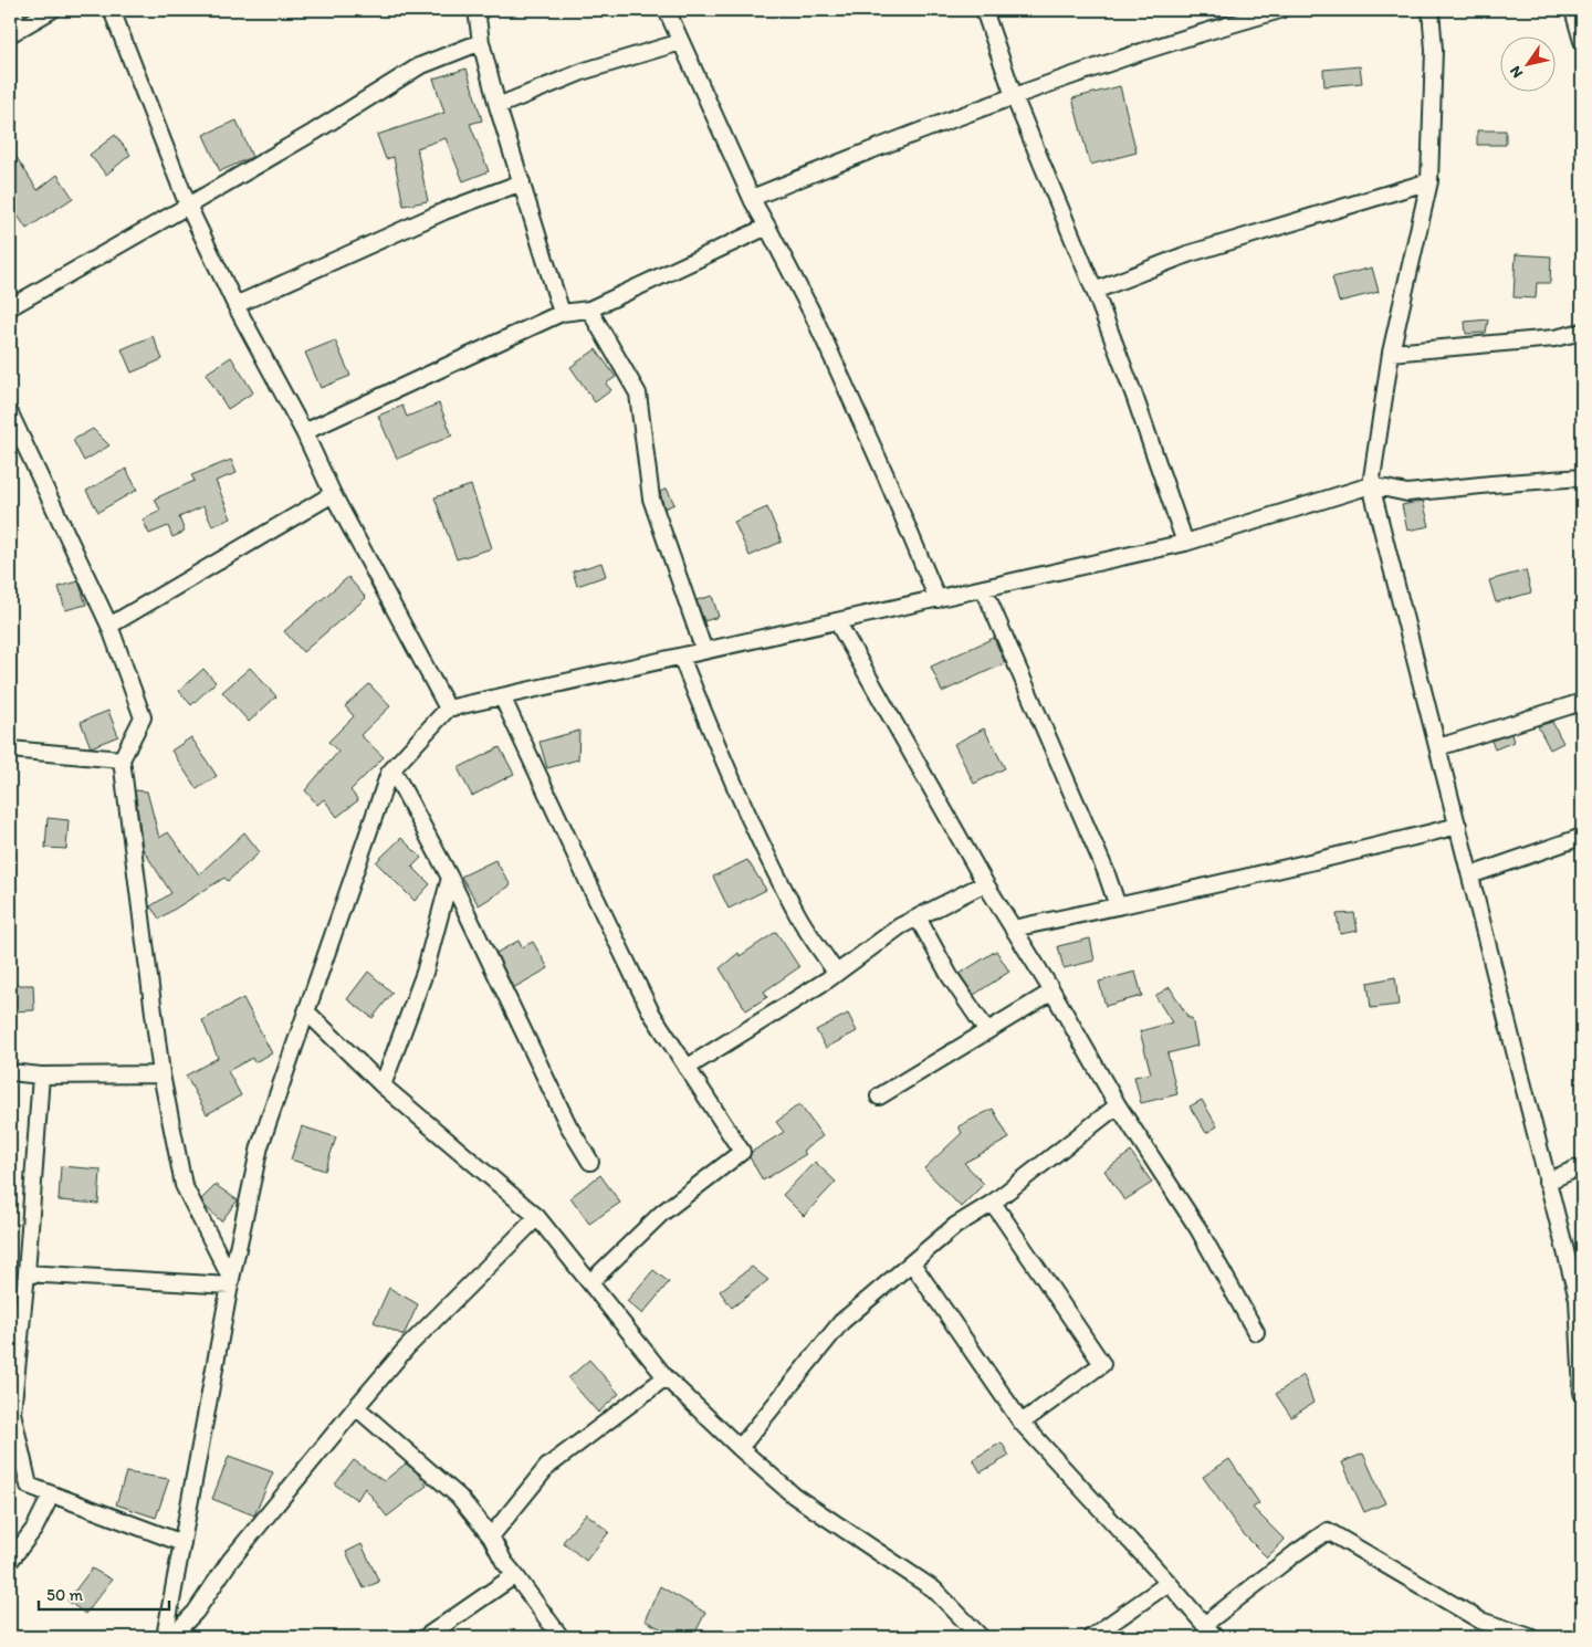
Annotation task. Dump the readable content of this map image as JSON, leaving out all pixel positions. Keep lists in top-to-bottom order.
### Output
{
  "scale_bar": "50 m",
  "north": "bottom left"
}
